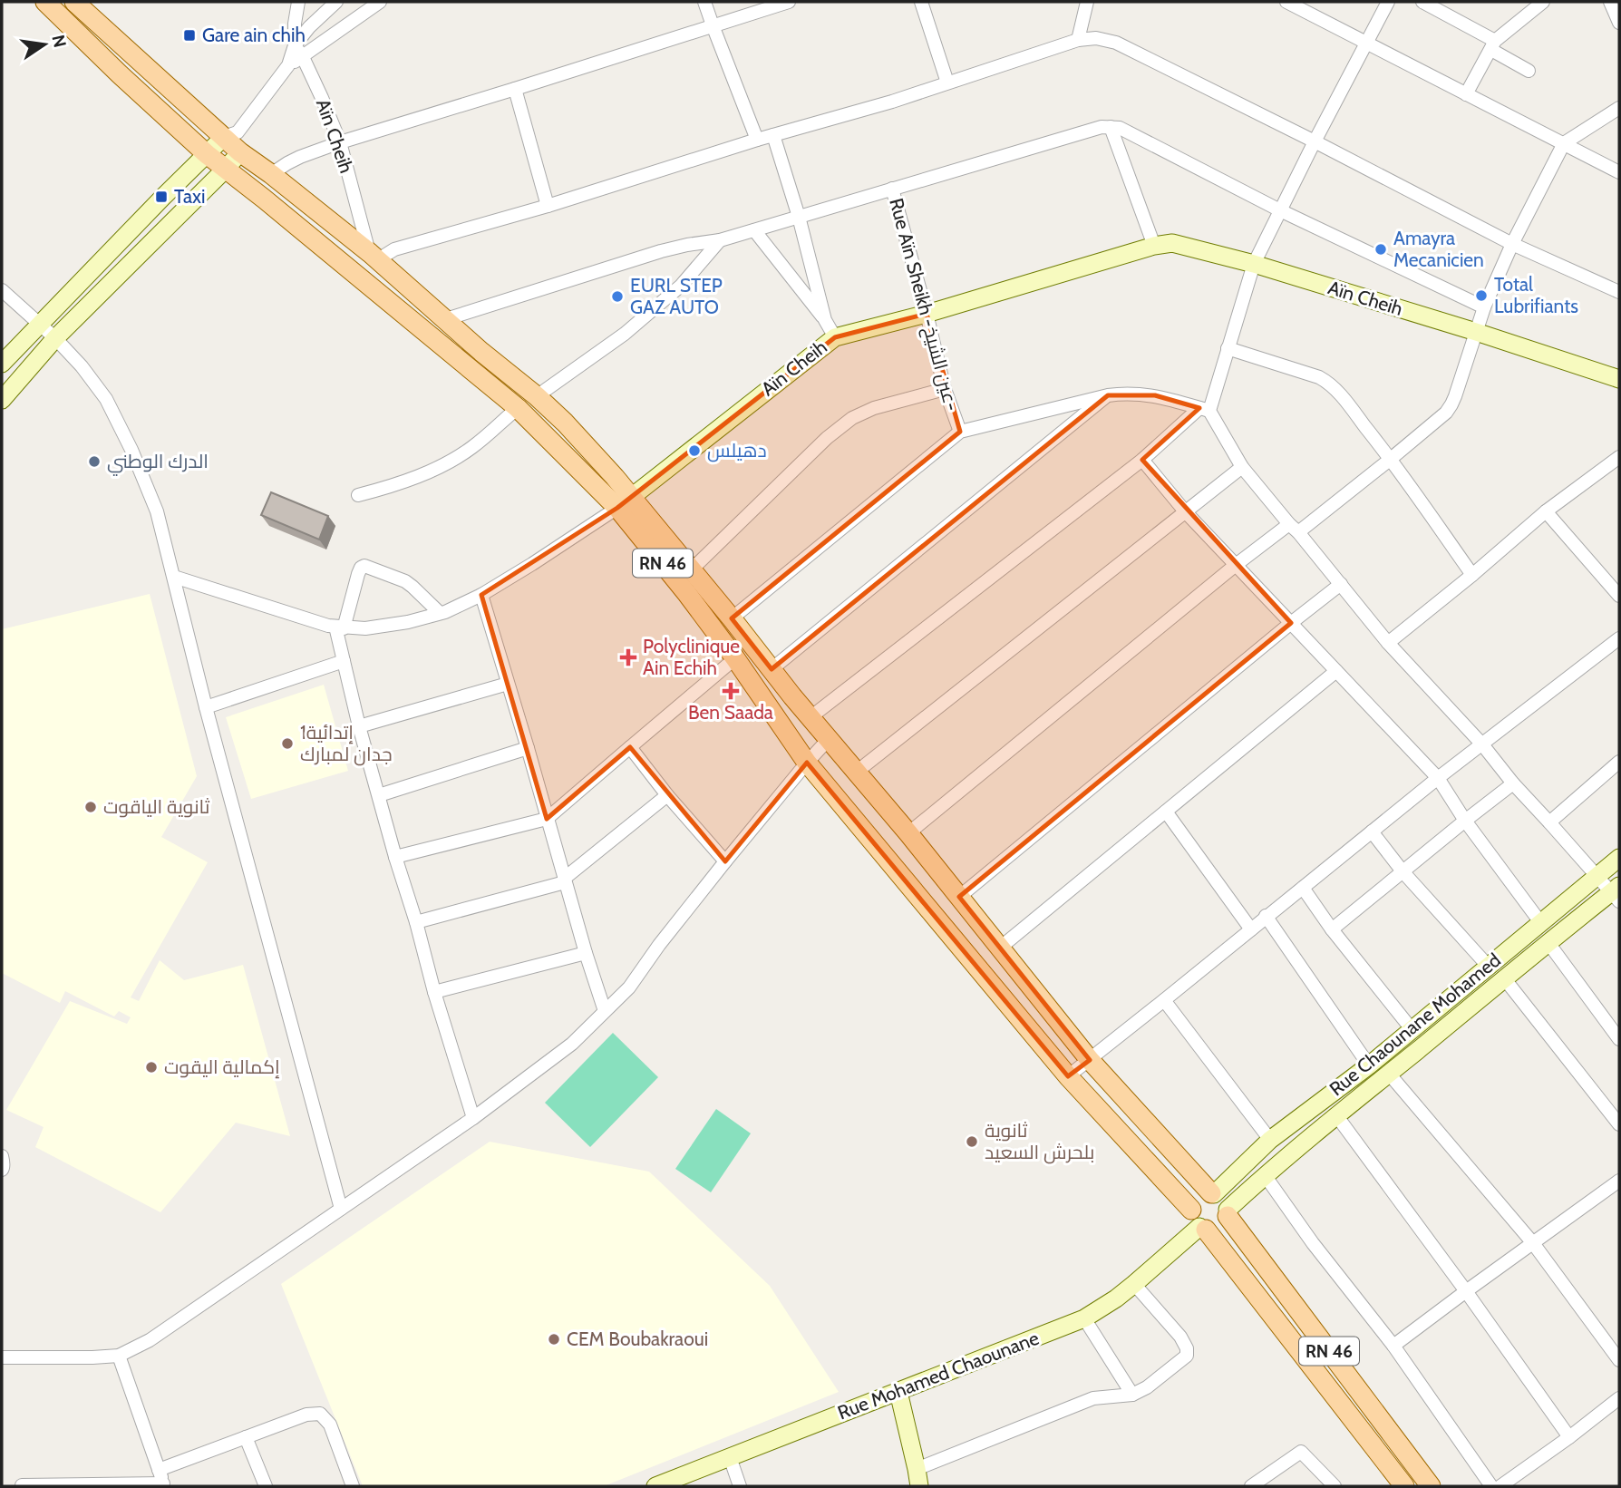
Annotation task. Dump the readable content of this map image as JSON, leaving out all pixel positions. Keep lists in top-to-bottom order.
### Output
{
  "streets": {
    "main road": ["RN 46"],
    "street": [
      "Aïn Cheih",
      "Rue Aïn Sheikh -عين الشيخ-",
      "Rue Chaounane Mohamed",
      "Rue Mohamed Chaounane"
    ]
  },
  "crossings": [
    ["Aïn Cheih", "Rue Aïn Sheikh -عين الشيخ-"],
    ["Aïn Cheih", "RN 46"],
    ["RN 46", "Rue Chaounane Mohamed"],
    ["RN 46", "Rue Mohamed Chaounane"],
    ["Rue Chaounane Mohamed", "Rue Mohamed Chaounane"]
  ],
  "places": {
    "transit": ["Gare ain chih", "Taxi"],
    "other": [
      "Amayra Mecanicien",
      "Total Lubrifiants",
      "EURL STEP GAZ AUTO",
      "دهيلس",
      "الدرك الوطني",
      "1إتدائية جدان لمبارك",
      "ثانوية الياقوت",
      "إكمالية اليقوت",
      "ثانوية بلحرش السعيد",
      "CEM Boubakraoui"
    ],
    "health": ["Polyclinique Ain Echih", "Ben Saada"]
  },
  "north": "right"
}
